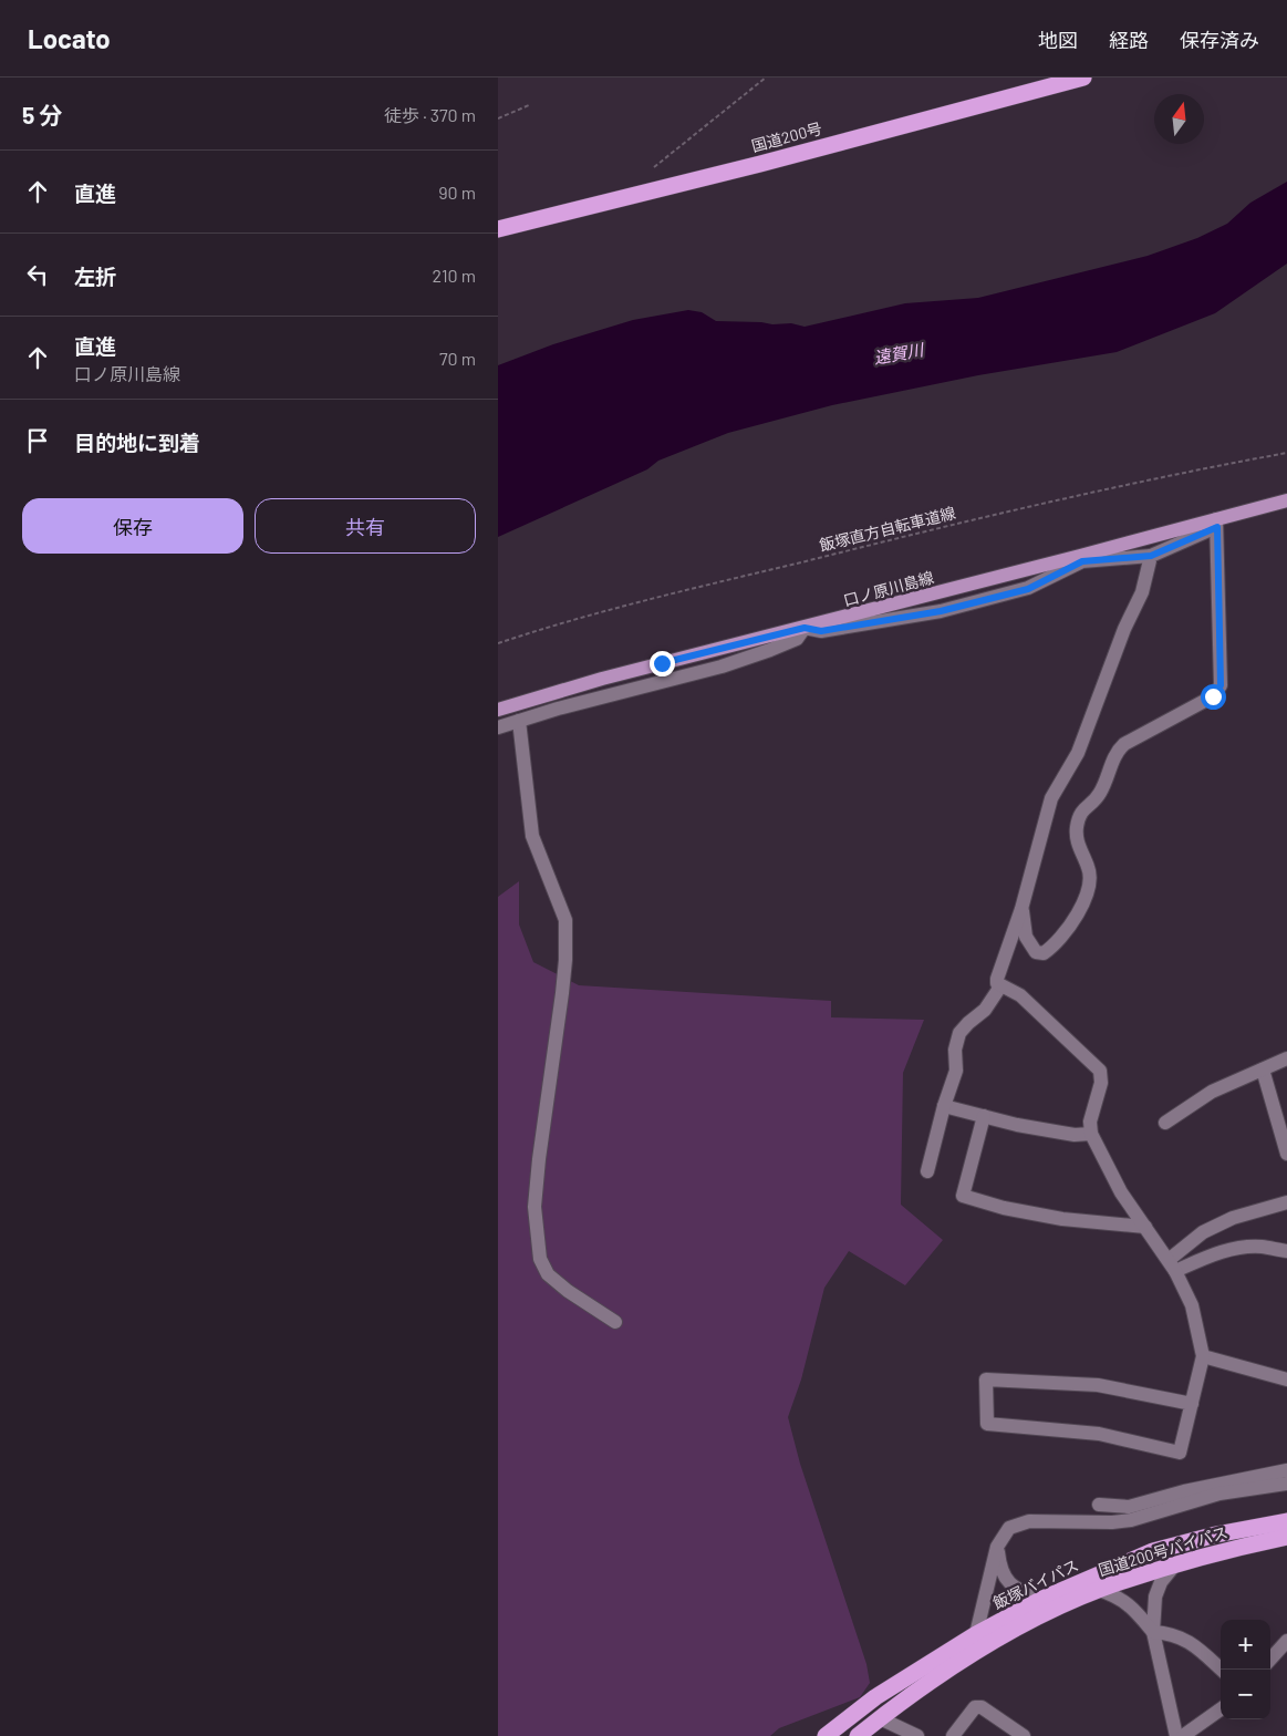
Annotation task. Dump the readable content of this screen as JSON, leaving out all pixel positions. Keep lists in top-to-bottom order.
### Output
{
  "streets": {
    "highway": ["国道200号", "国道200号バイパス", "飯塚バイパス"],
    "main road": ["口ノ原川島線"],
    "path": ["飯塚直方自転車道線"]
  },
  "water": ["遠賀川"],
  "north": "top",
  "page": {
    "header": "Locato",
    "nav": ["地図", "経路", "保存済み"],
    "heading": ["5 分", "徒歩 · 370 m"],
    "list": [
      ["直進", "90 m"],
      ["左折", "210 m"],
      ["直進", "口ノ原川島線", "70 m"],
      "目的地に到着"
    ],
    "buttons": ["保存", "共有"],
    "map_buttons": ["+", "−"]
  }
}
